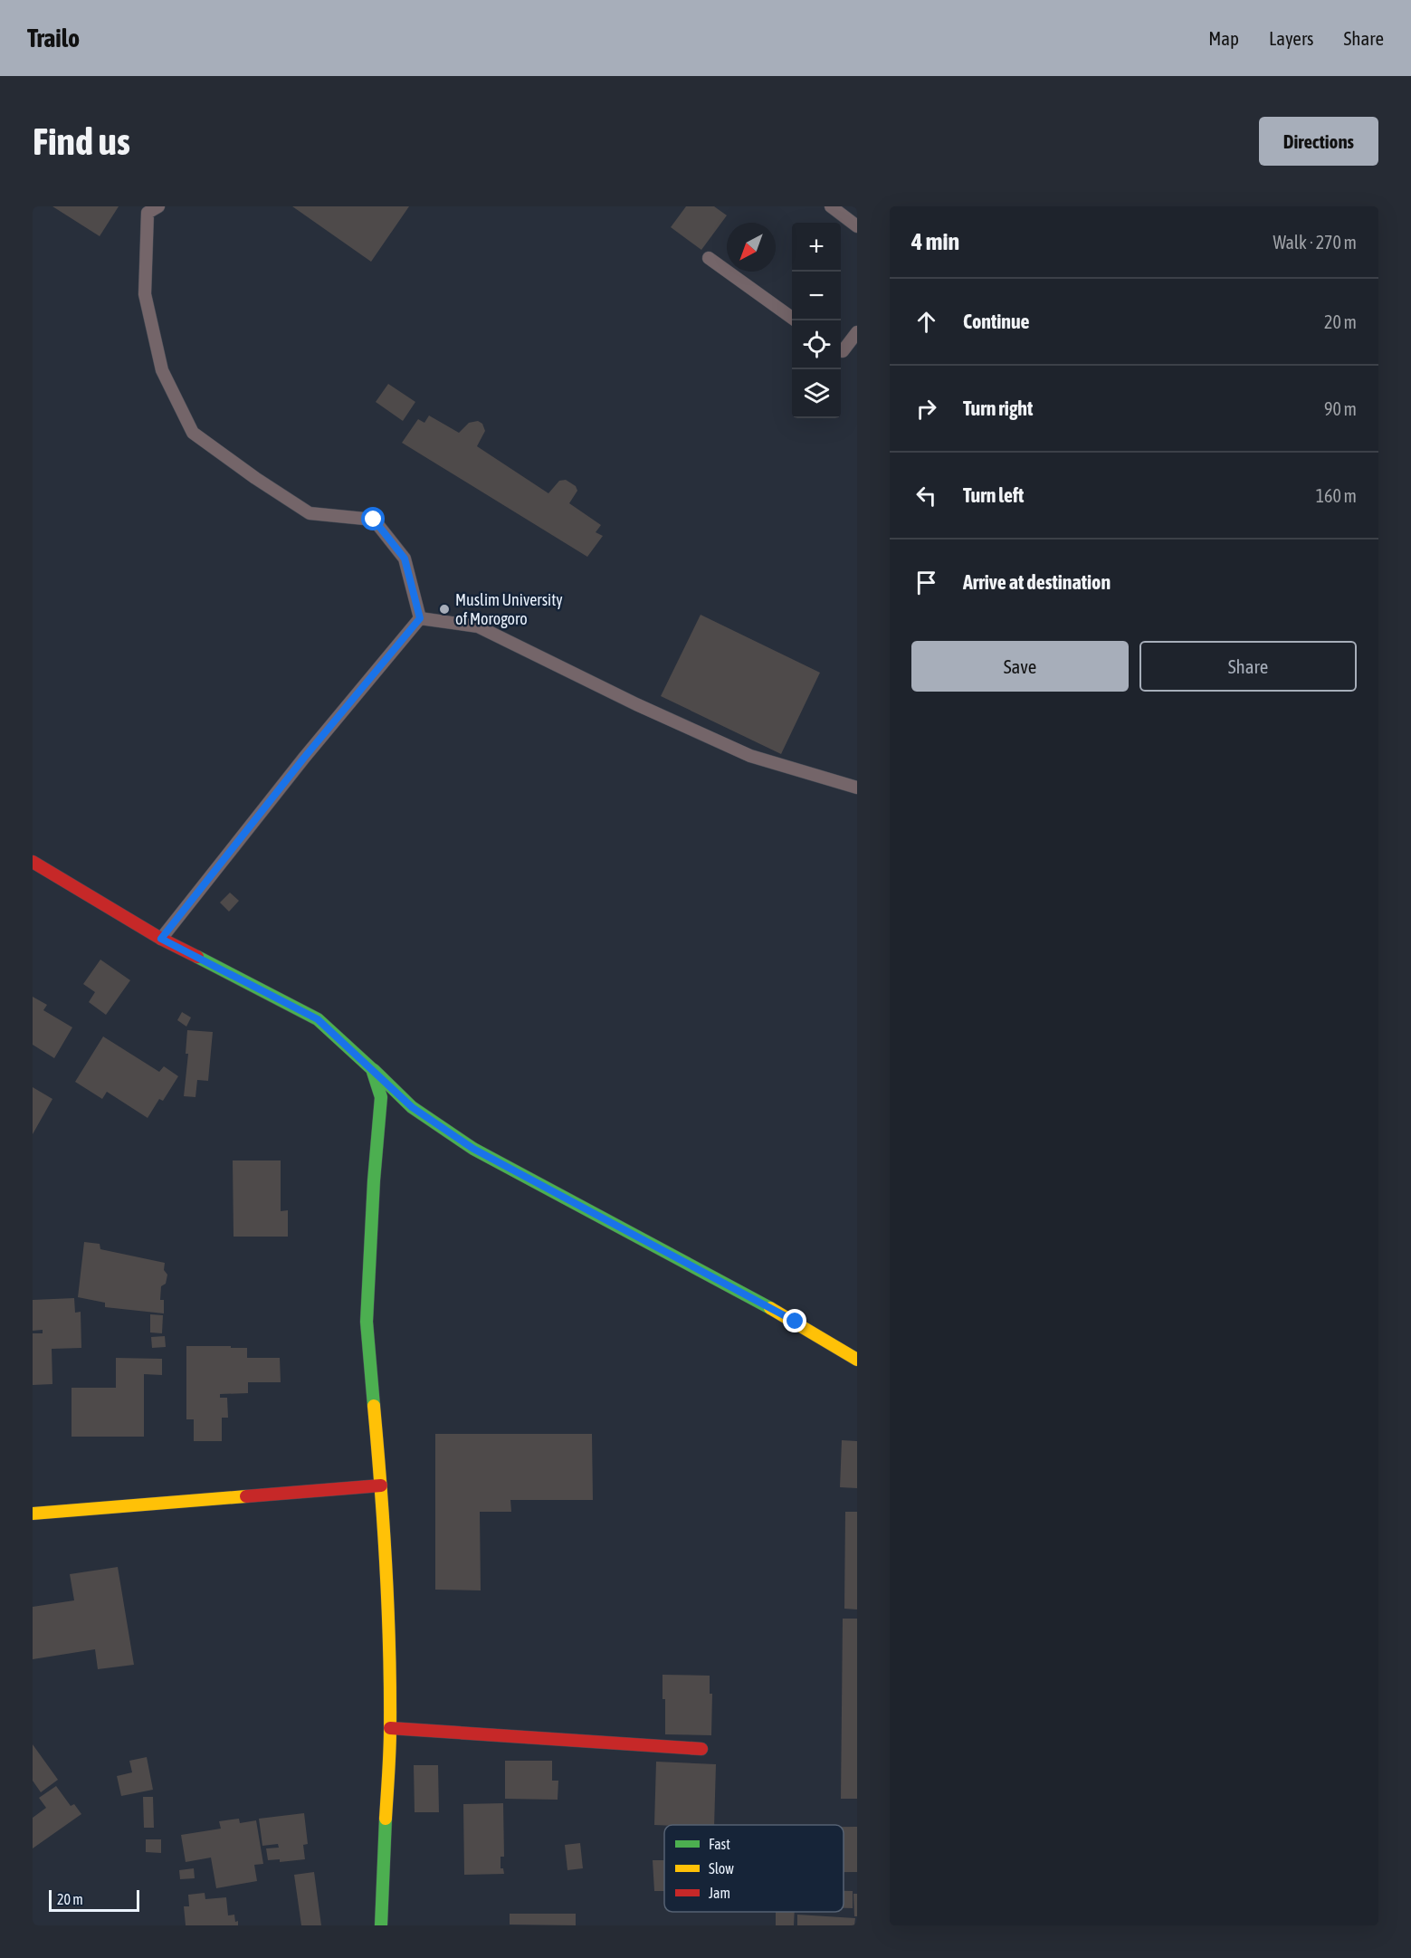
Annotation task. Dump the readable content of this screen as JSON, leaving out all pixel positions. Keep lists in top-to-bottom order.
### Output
{
  "places": ["Muslim University of Morogoro"],
  "legend": ["Fast", "Slow", "Jam"],
  "scale_bar": "20 m",
  "north": "bottom left",
  "page": {
    "header": "Trailo",
    "nav": ["Map", "Layers", "Share"],
    "buttons": [
      "Directions",
      ["Save", "Share"]
    ],
    "title": "Find us",
    "heading": ["4 min", "Walk · 270 m"],
    "map_buttons": ["+", "−"],
    "list": [
      ["Continue", "20 m"],
      ["Turn right", "90 m"],
      ["Turn left", "160 m"],
      "Arrive at destination"
    ],
    "scale": "20 m"
  }
}
